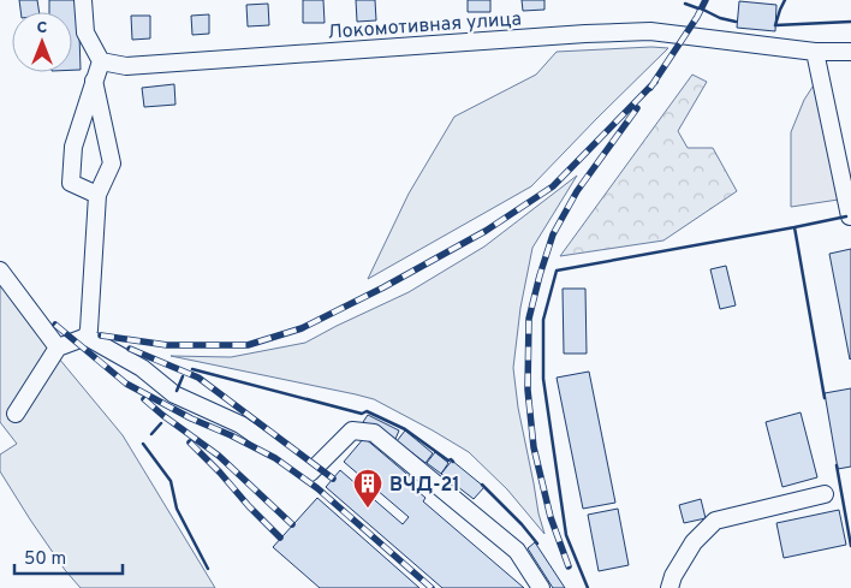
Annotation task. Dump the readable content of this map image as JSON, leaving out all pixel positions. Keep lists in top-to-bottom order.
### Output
{
  "streets": {
    "street": ["Локомотивная улица"]
  },
  "places": {
    "building": ["ВЧД-21"]
  },
  "scale_bar": "50 m",
  "north": "top"
}
